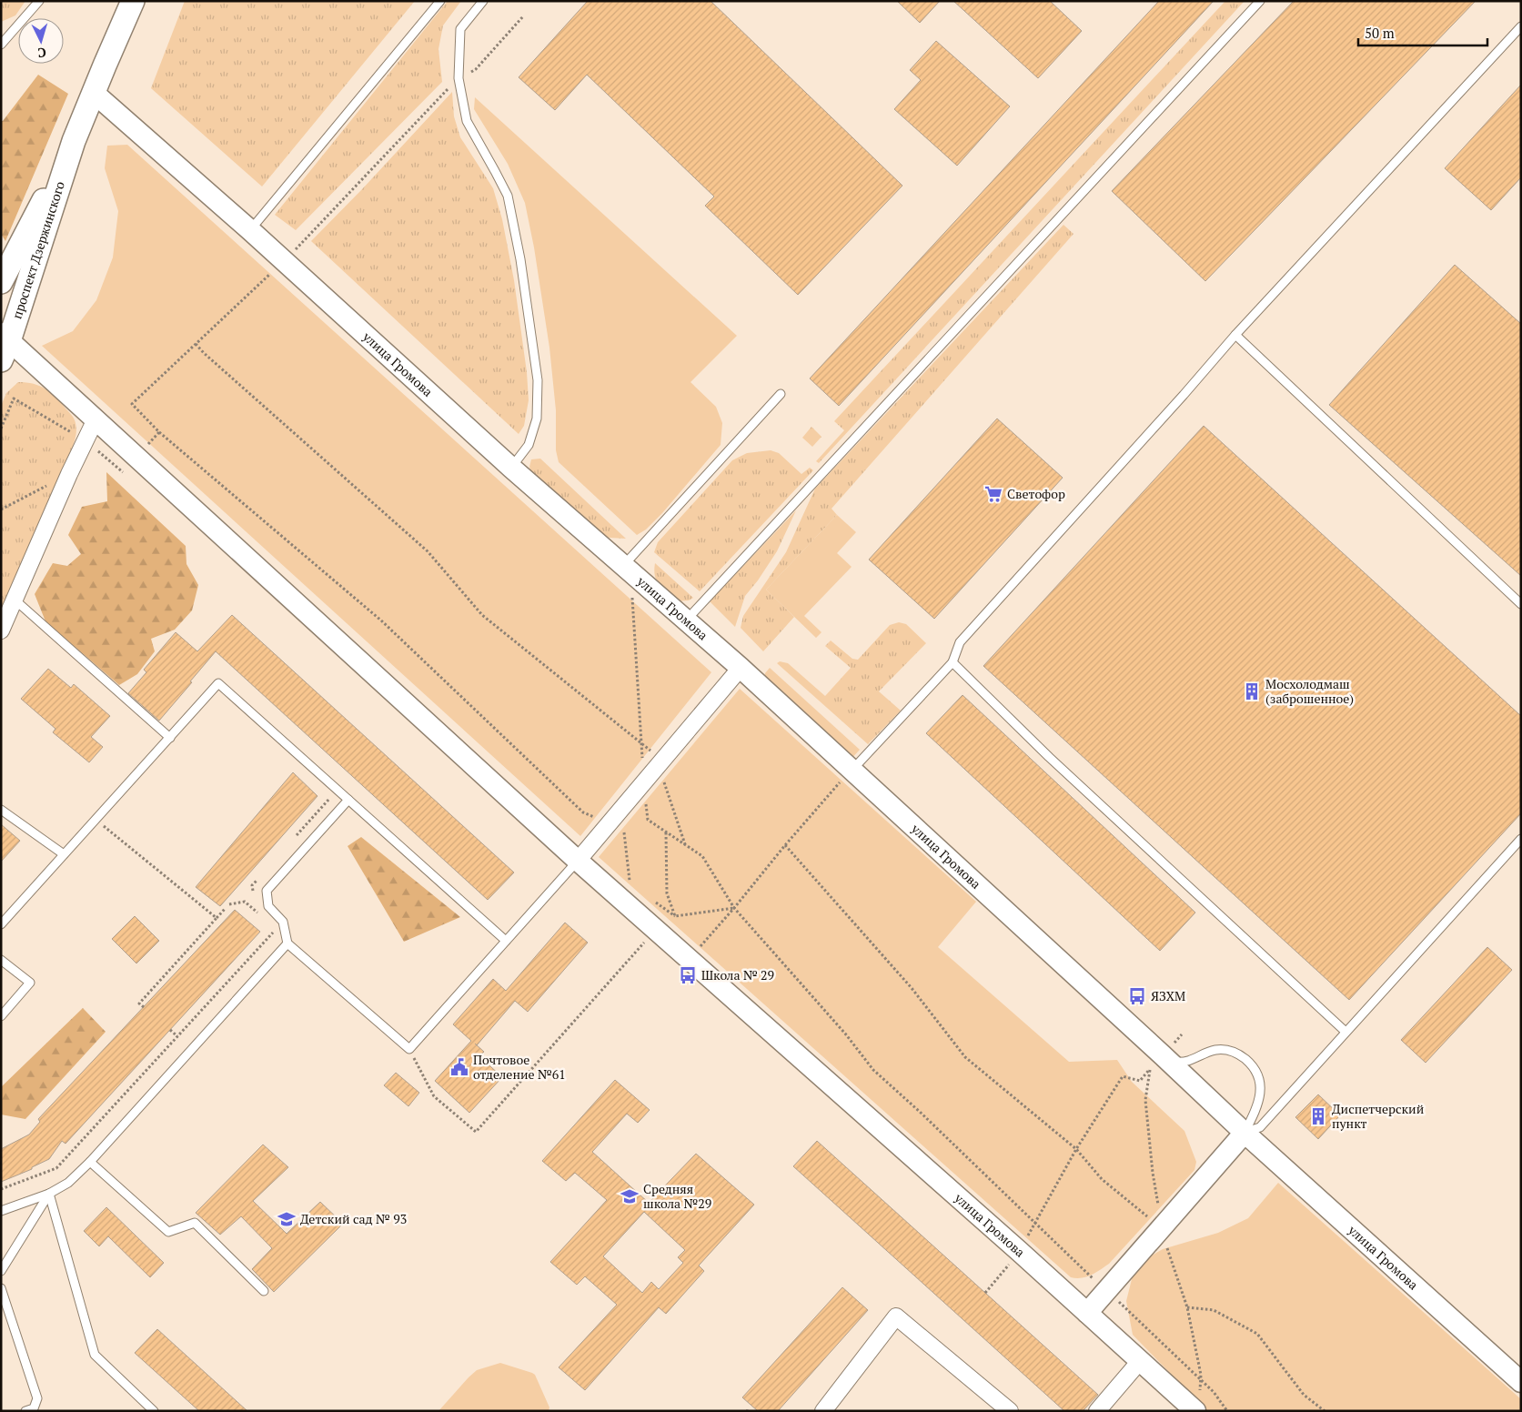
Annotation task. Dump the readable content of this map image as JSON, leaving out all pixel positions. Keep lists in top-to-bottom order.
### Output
{
  "streets": {
    "main road": ["проспект Дзержинского"],
    "street": ["улица Громова"]
  },
  "crossings": [
    ["проспект Дзержинского", "улица Громова"]
  ],
  "places": {
    "supermarket": ["Светофор"],
    "building": ["Мосхолодмаш (заброшенное)", "Диспетчерский пункт"],
    "bus stop": ["Школа № 29", "ЯЗХМ"],
    "public building": ["Почтовое отделение №61"],
    "school or university": ["Средняя школа №29", "Детский сад № 93"]
  },
  "scale_bar": "50 m",
  "north": "bottom"
}
